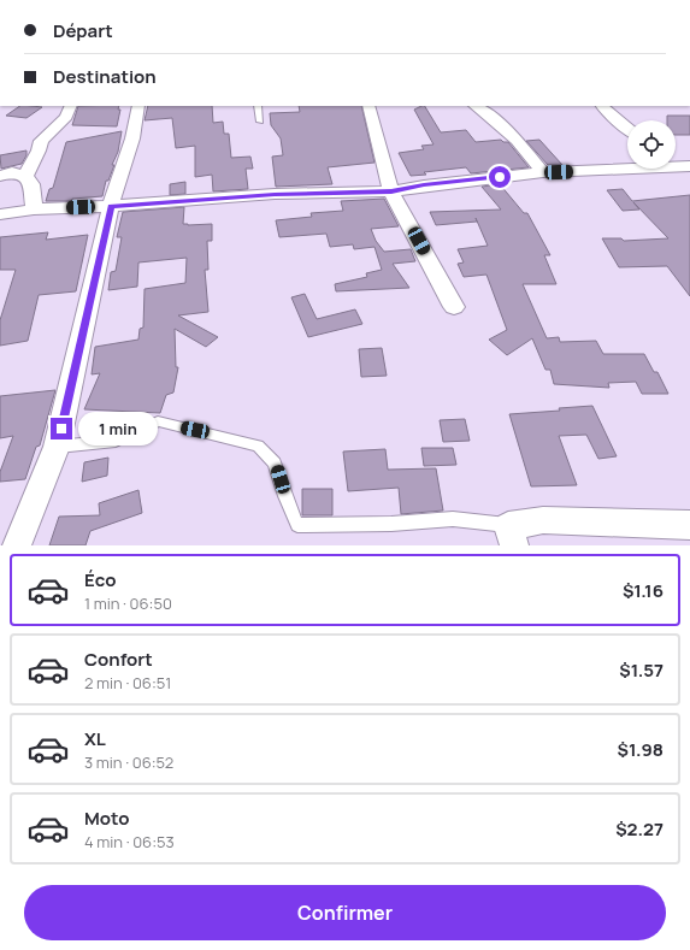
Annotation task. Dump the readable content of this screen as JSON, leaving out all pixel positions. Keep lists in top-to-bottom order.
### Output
{
  "page": {
    "banner": ["Départ", "Destination"],
    "bubble": "1 min",
    "list": [
      {
        "name": "Éco",
        "note": "1 min · 06:50",
        "value": "$1.16"
      },
      {
        "name": "Confort",
        "note": "2 min · 06:51",
        "value": "$1.57"
      },
      {
        "name": "XL",
        "note": "3 min · 06:52",
        "value": "$1.98"
      },
      {
        "name": "Moto",
        "note": "4 min · 06:53",
        "value": "$2.27"
      }
    ],
    "buttons": "Confirmer"
  }
}
